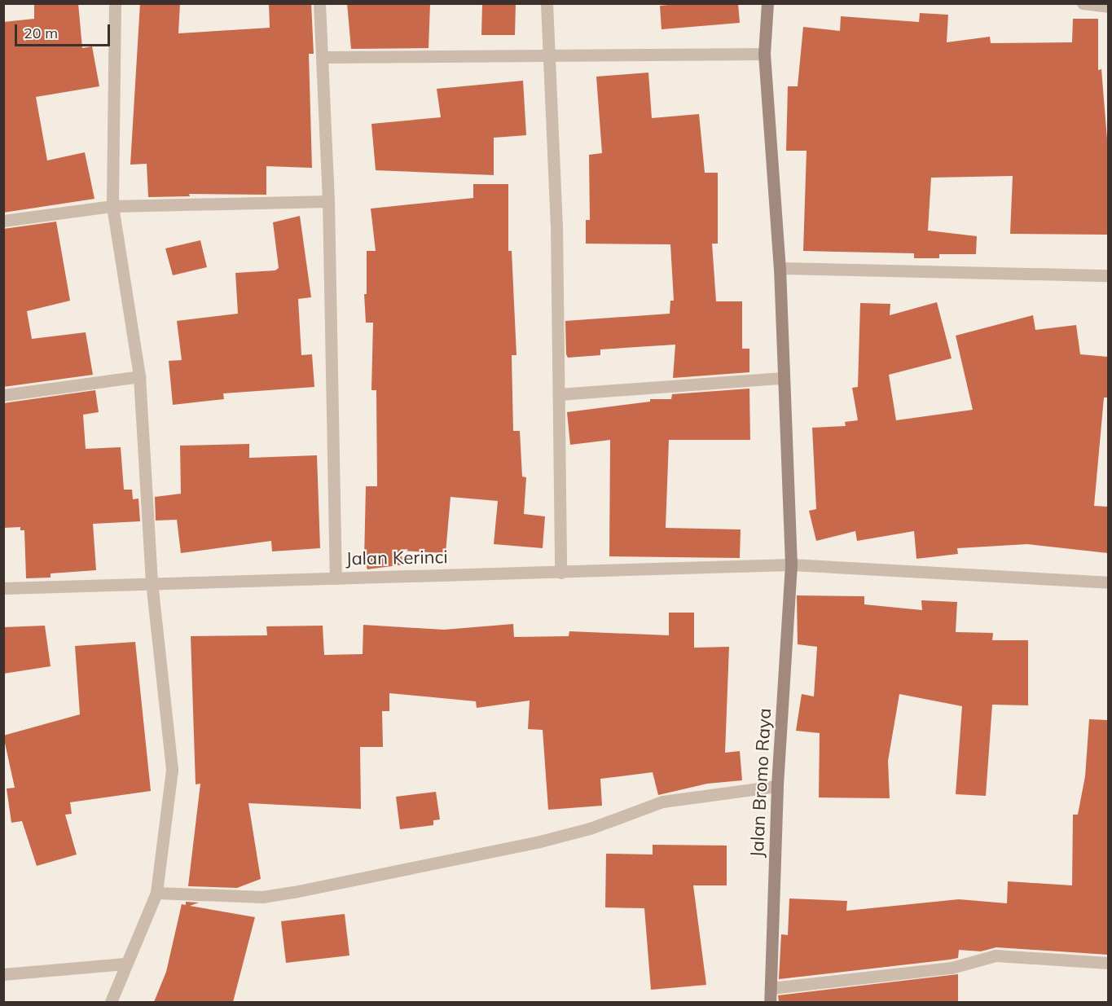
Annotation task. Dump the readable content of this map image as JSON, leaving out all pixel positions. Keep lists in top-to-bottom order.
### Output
{
  "streets": {
    "main road": ["Jalan Bromo Raya"],
    "street": ["Jalan Kerinci"]
  },
  "crossings": [
    ["Jalan Kerinci", "Jalan Bromo Raya"]
  ],
  "scale_bar": "20 m"
}
